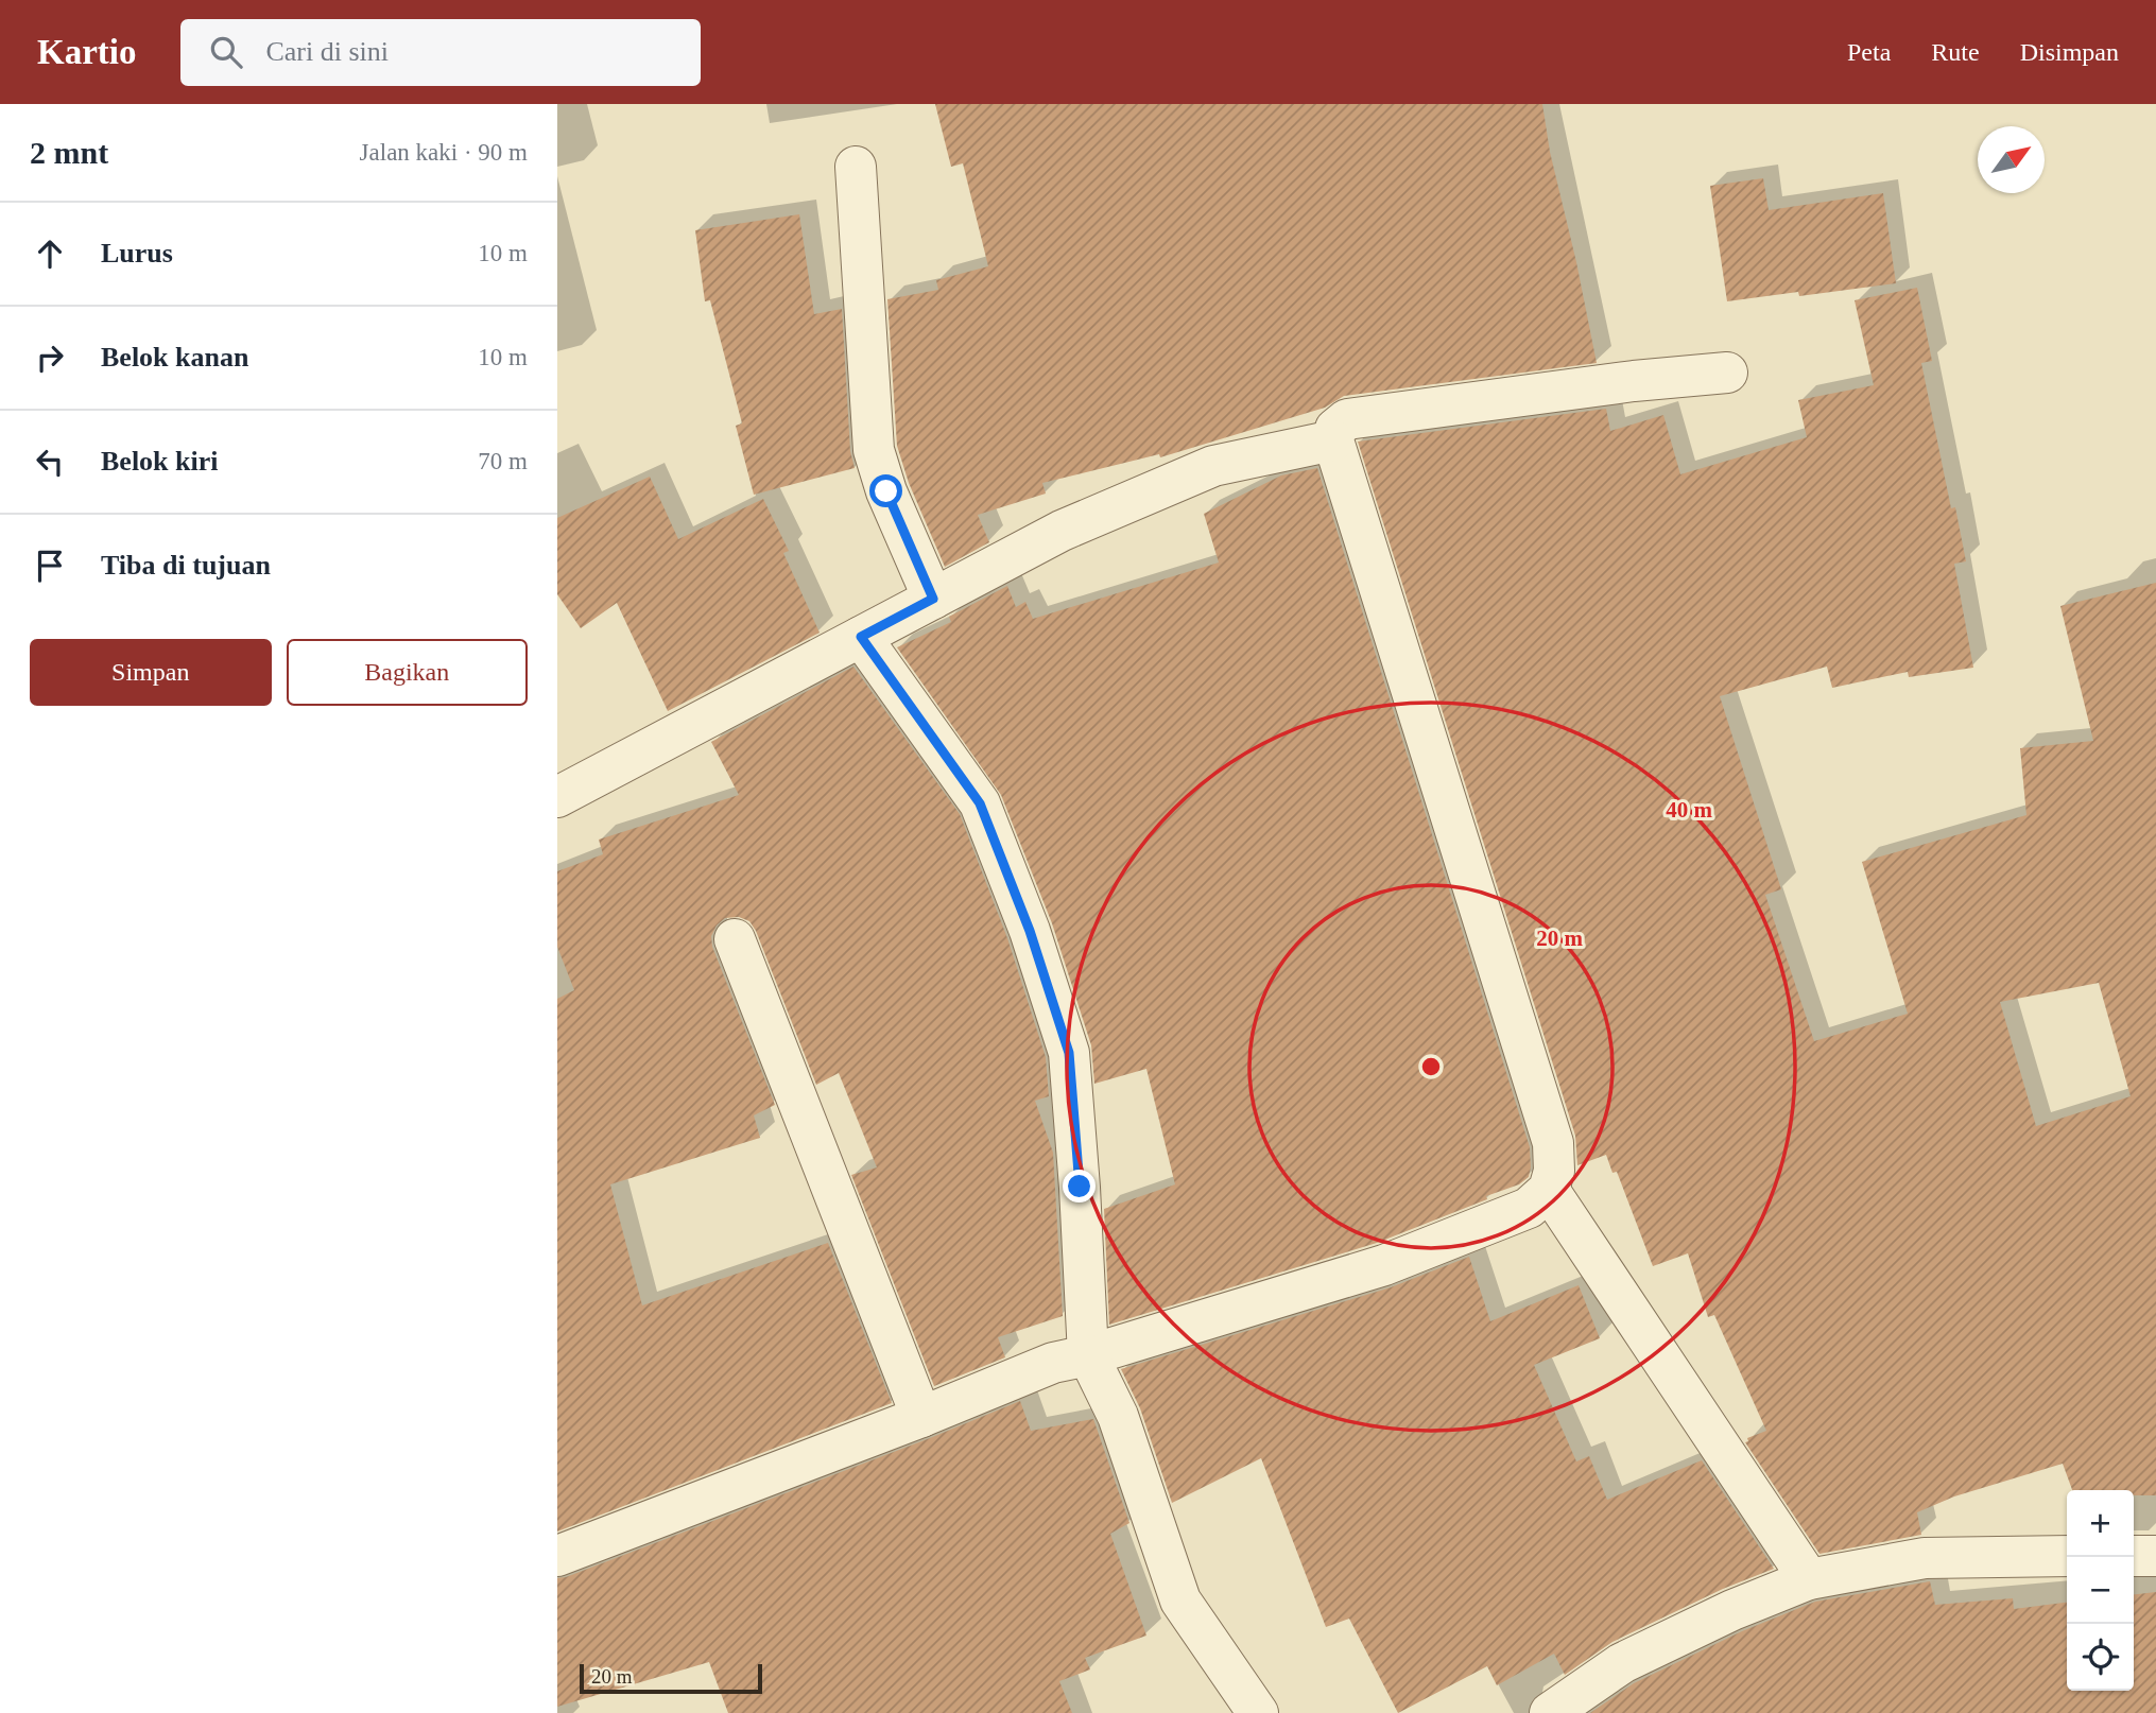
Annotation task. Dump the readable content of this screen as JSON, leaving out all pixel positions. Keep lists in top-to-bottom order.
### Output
{
  "scale_bar": "20 m",
  "north": "top right",
  "page": {
    "header": "Kartio",
    "search": "Cari di sini",
    "nav": ["Peta", "Rute", "Disimpan"],
    "heading": ["2 mnt", "Jalan kaki · 90 m"],
    "list": [
      ["Lurus", "10 m"],
      ["Belok kanan", "10 m"],
      ["Belok kiri", "70 m"],
      "Tiba di tujuan"
    ],
    "buttons": ["Simpan", "Bagikan"],
    "map_buttons": ["+", "−"],
    "scale": "20 m"
  },
  "rings": ["40 m", "20 m"]
}
